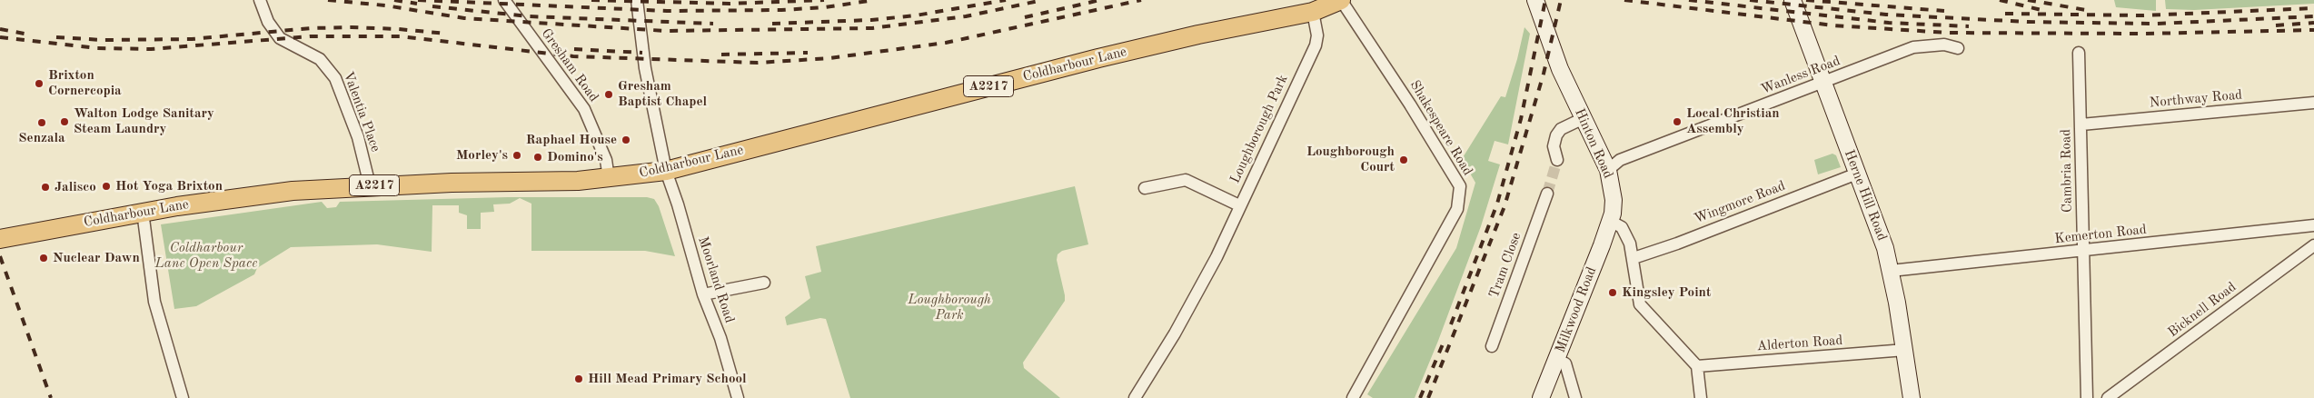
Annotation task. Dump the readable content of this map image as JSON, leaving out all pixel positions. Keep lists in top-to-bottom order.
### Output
{
  "streets": {
    "main road": [
      "Coldharbour Lane",
      "A2217",
      "Hinton Road",
      "Herne Hill Road",
      "Milkwood Road"
    ],
    "street": [
      "Gresham Road",
      "Wanless Road",
      "Northway Road",
      "Valentia Place",
      "Shakespeare Road",
      "Loughborough Park",
      "Cambria Road",
      "Wingmore Road",
      "Kemerton Road",
      "Tram Close",
      "Moorland Road",
      "Bicknell Road",
      "Alderton Road"
    ]
  },
  "crossings": [
    ["Coldharbour Lane", "Gresham Road"],
    ["Coldharbour Lane", "Valentia Place"],
    ["Coldharbour Lane", "Shakespeare Road"],
    ["Coldharbour Lane", "Loughborough Park"],
    ["Coldharbour Lane", "Moorland Road"],
    ["Wanless Road", "Hinton Road"],
    ["Wanless Road", "Herne Hill Road"],
    ["Northway Road", "Cambria Road"],
    ["Hinton Road", "Milkwood Road"],
    ["Cambria Road", "Kemerton Road"],
    ["Herne Hill Road", "Wingmore Road"],
    ["Herne Hill Road", "Kemerton Road"],
    ["Herne Hill Road", "Alderton Road"]
  ],
  "parks": ["Coldharbour Lane Open Space", "Loughborough Park"],
  "places": [
    "Brixton Cornercopia",
    "Gresham Baptist Chapel",
    "Walton Lodge Sanitary Steam Laundry",
    "Local Christian Assembly",
    "Senzala",
    "Raphael House",
    "Morley's",
    "Domino's",
    "Loughborough Court",
    "Hot Yoga Brixton",
    "Jalisco",
    "Nuclear Dawn",
    "Kingsley Point",
    "Hill Mead Primary School"
  ]
}
